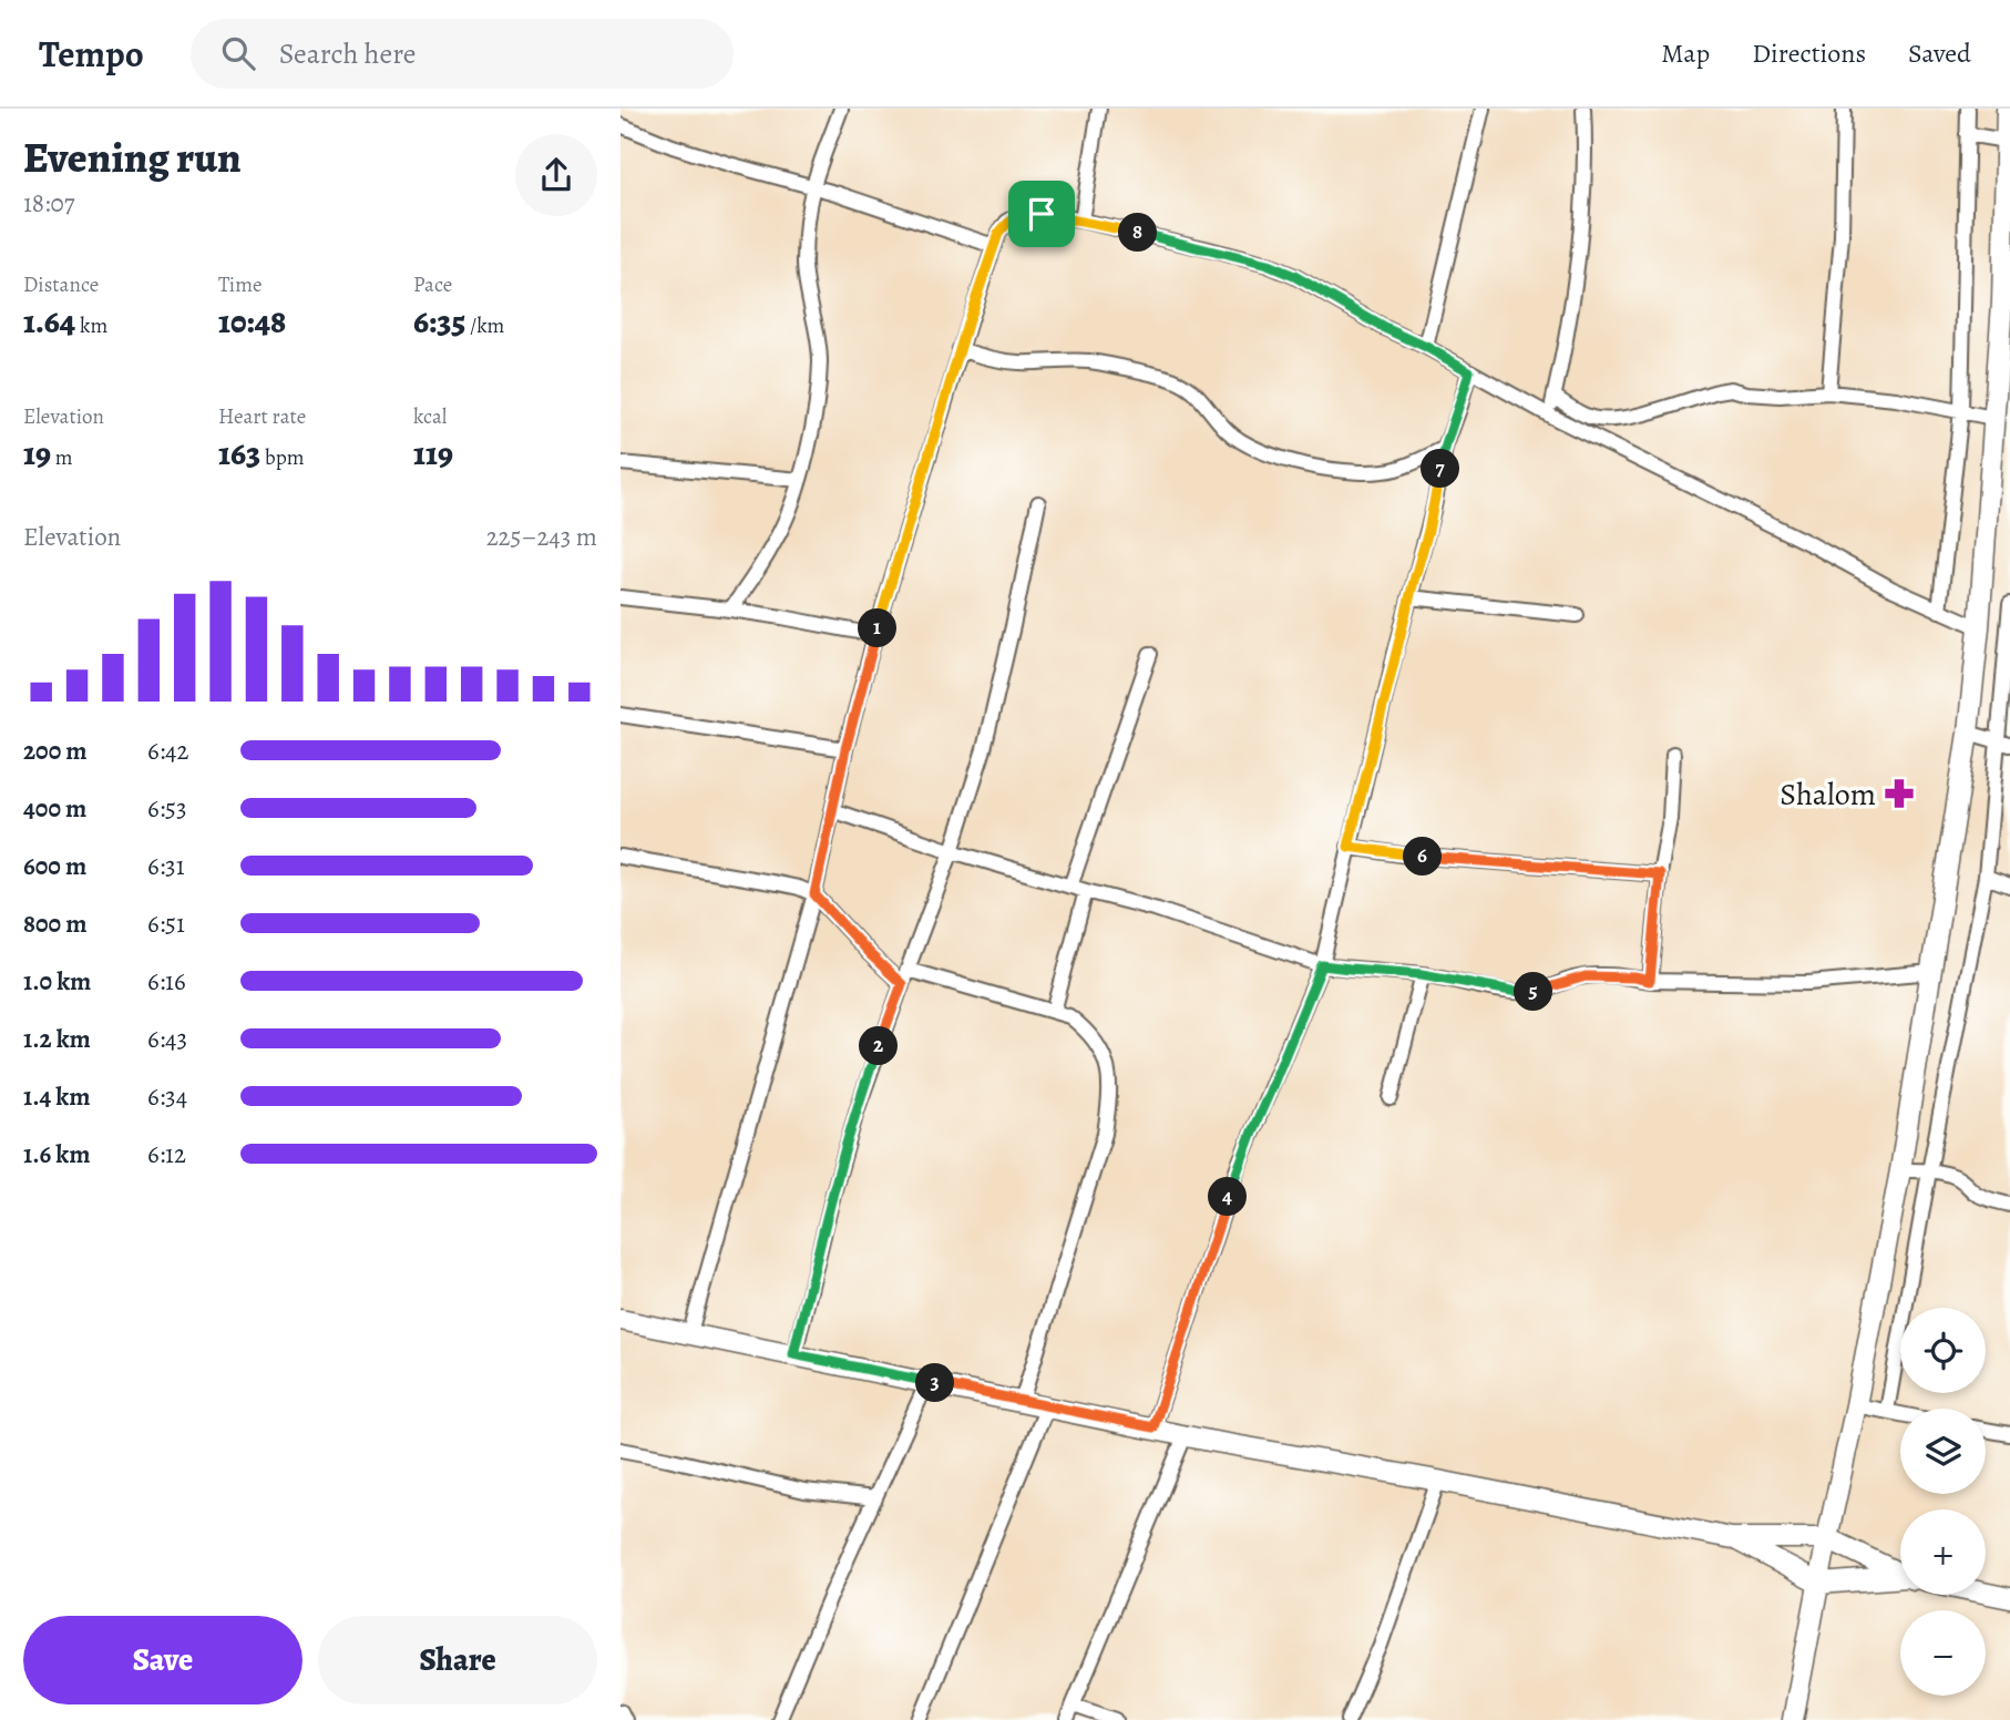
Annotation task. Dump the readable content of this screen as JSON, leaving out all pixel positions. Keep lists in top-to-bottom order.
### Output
{
  "places": {
    "pharmacy": ["Shalom"]
  },
  "page": {
    "header": "Tempo",
    "search": "Search here",
    "nav": ["Map", "Directions", "Saved"],
    "heading": ["Evening run", "18:07"],
    "pins": [
      "8",
      "7",
      "1",
      "6",
      "5",
      "2",
      "4",
      "3"
    ],
    "stats": [
      ["Distance", "1.64 km"],
      ["Time", "10:48"],
      ["Pace", "6:35 /km"],
      ["Elevation", "19 m"],
      ["Heart rate", "163 bpm"],
      ["kcal", "119"]
    ],
    "chart": ["Elevation", "225–243 m"],
    "list": [
      {
        "name": "200 m",
        "note": "6:42"
      },
      {
        "name": "400 m",
        "note": "6:53"
      },
      {
        "name": "600 m",
        "note": "6:31"
      },
      {
        "name": "800 m",
        "note": "6:51"
      },
      {
        "name": "1.0 km",
        "note": "6:16"
      },
      {
        "name": "1.2 km",
        "note": "6:43"
      },
      {
        "name": "1.4 km",
        "note": "6:34"
      },
      {
        "name": "1.6 km",
        "note": "6:12"
      }
    ],
    "map_buttons": ["+", "−"],
    "buttons": ["Save", "Share"]
  }
}
